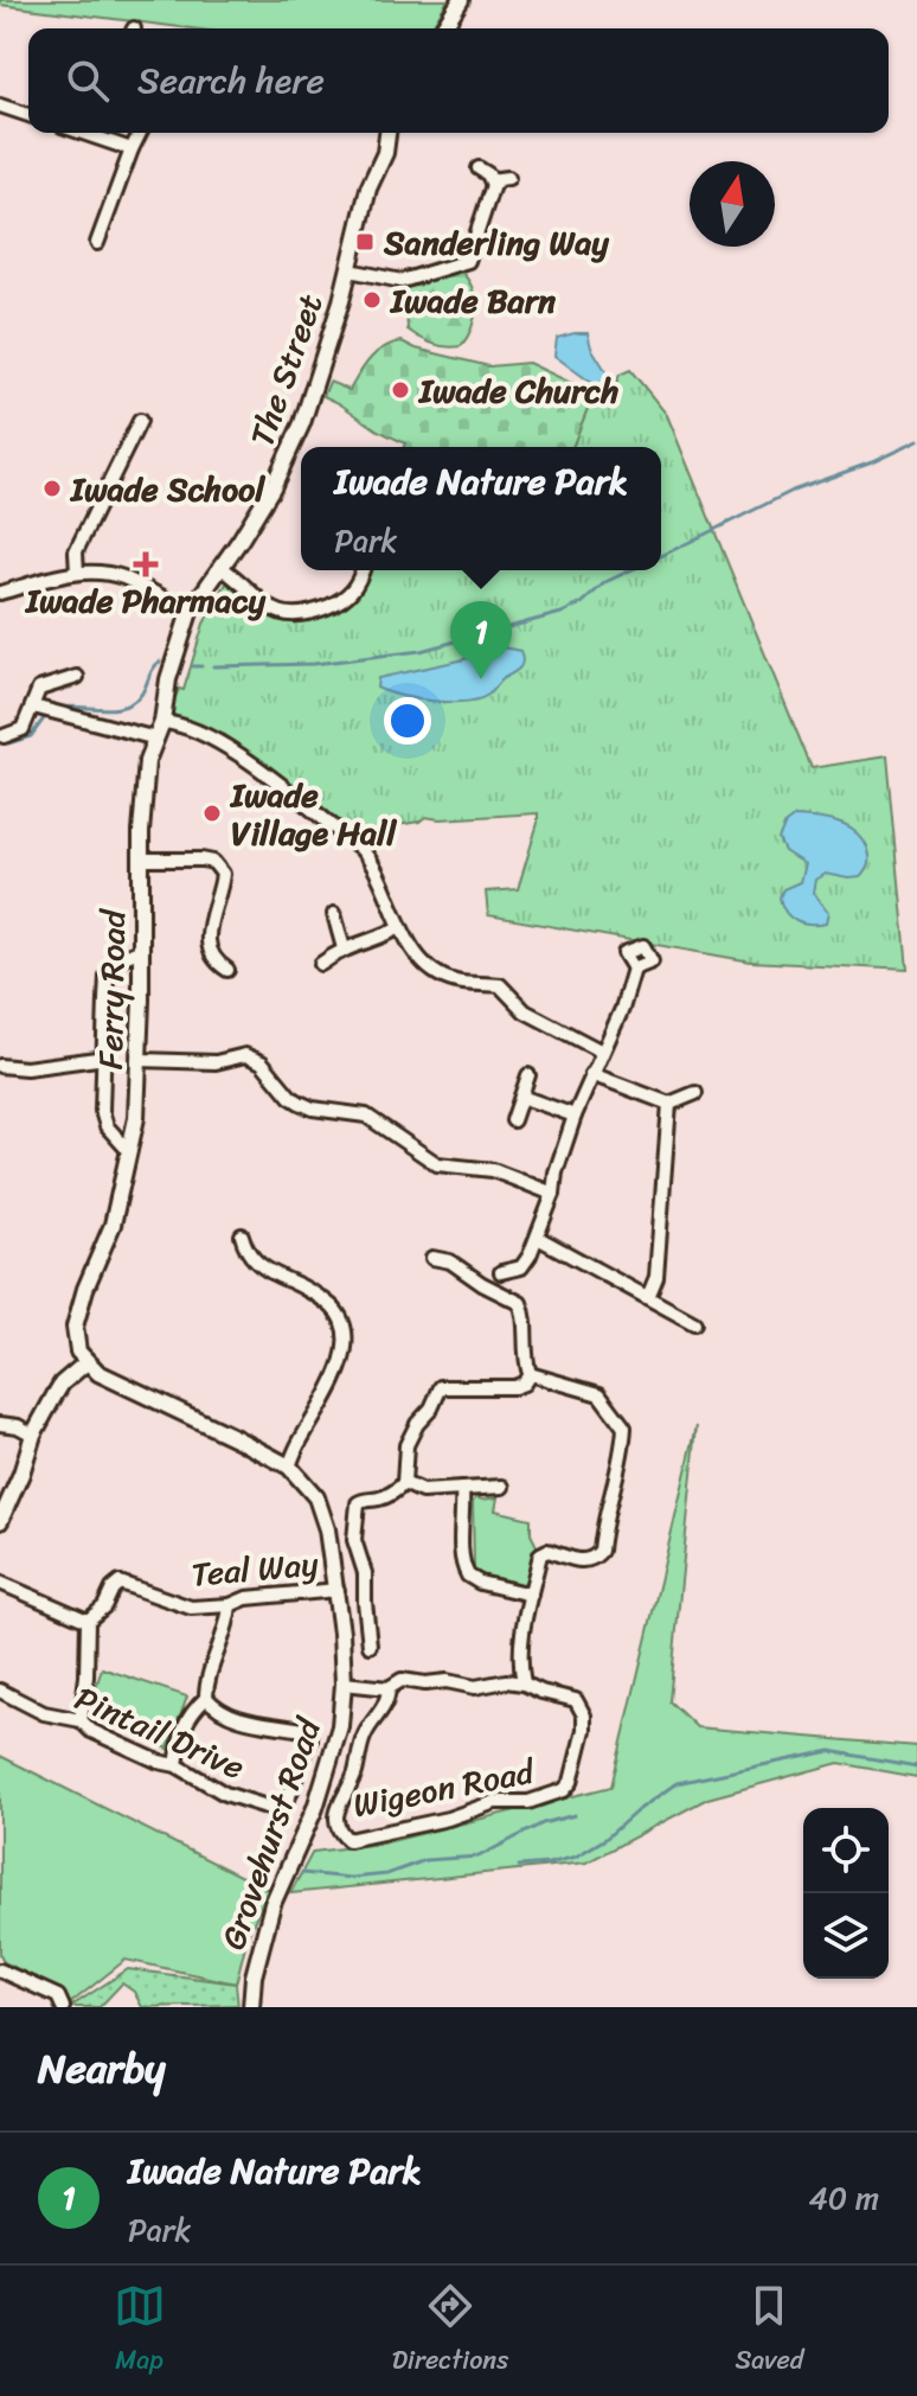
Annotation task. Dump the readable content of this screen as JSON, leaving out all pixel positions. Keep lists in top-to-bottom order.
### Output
{
  "streets": {
    "street": [
      "The Street",
      "Ferry Road",
      "Teal Way",
      "Pintail Drive",
      "Wigeon Road",
      "Grovehurst Road"
    ]
  },
  "crossings": [
    ["The Street", "Ferry Road"],
    ["Ferry Road", "Grovehurst Road"],
    ["Teal Way", "Grovehurst Road"]
  ],
  "places": {
    "transit": ["Sanderling Way"],
    "other": [
      "Iwade Barn",
      "Iwade Church",
      "Iwade School",
      "Iwade Village Hall"
    ],
    "health": ["Iwade Pharmacy"]
  },
  "north": "top",
  "page": {
    "search": "Search here",
    "popup": ["Iwade Nature Park", "Park"],
    "pins": "1",
    "heading": "Nearby",
    "list": [
      {
        "mark": "1",
        "name": "Iwade Nature Park",
        "note": "Park",
        "value": "40 m"
      }
    ],
    "nav": ["Map", "Directions", "Saved"]
  }
}
